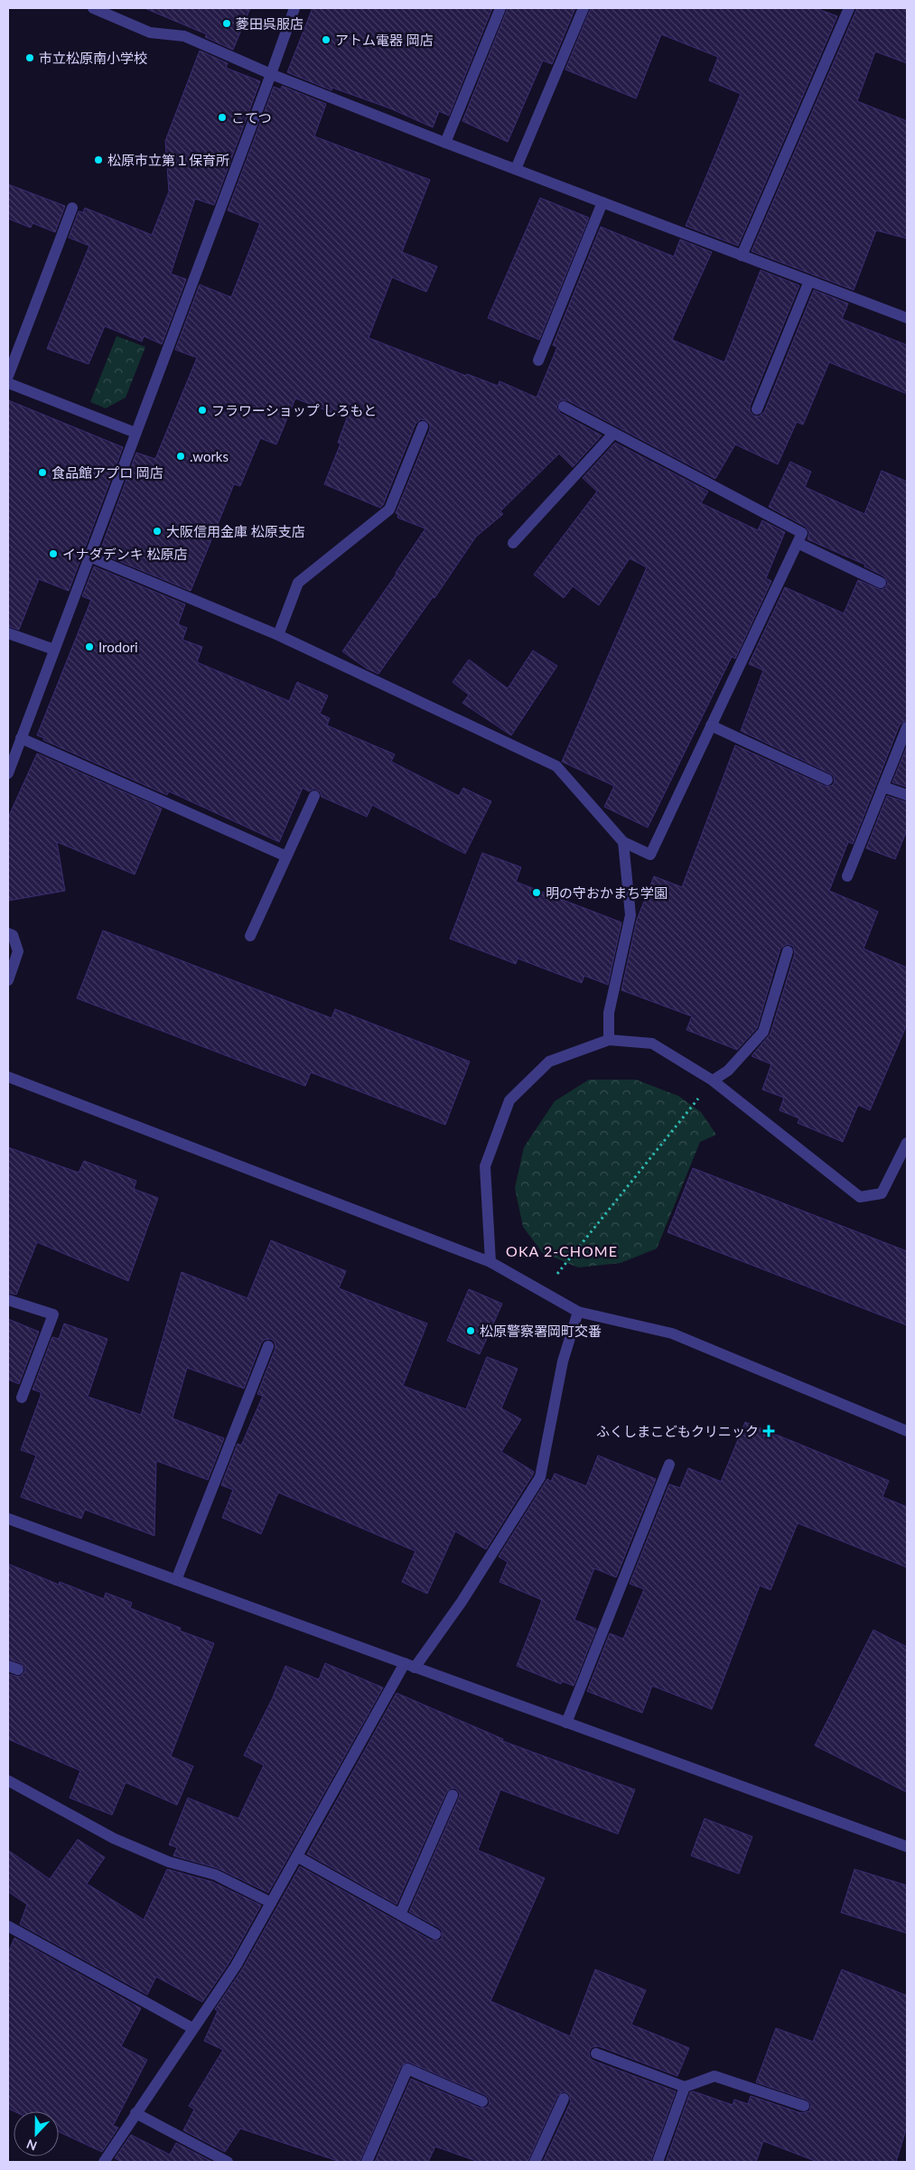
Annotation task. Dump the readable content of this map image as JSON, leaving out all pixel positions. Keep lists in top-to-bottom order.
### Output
{
  "districts": ["OKA 2-CHOME"],
  "places": {
    "other": [
      "菱田呉服店",
      "アトム電器 岡店",
      "市立松原南小学校",
      "こてつ",
      "松原市立第１保育所",
      "フラワーショップ しろもと",
      ".works",
      "食品館アプロ 岡店",
      "大阪信用金庫 松原支店",
      "イナダデンキ 松原店",
      "Irodori",
      "明の守おかまち学園",
      "松原警察署岡町交番"
    ],
    "health": ["ふくしまこどもクリニック"]
  },
  "north": "bottom"
}
